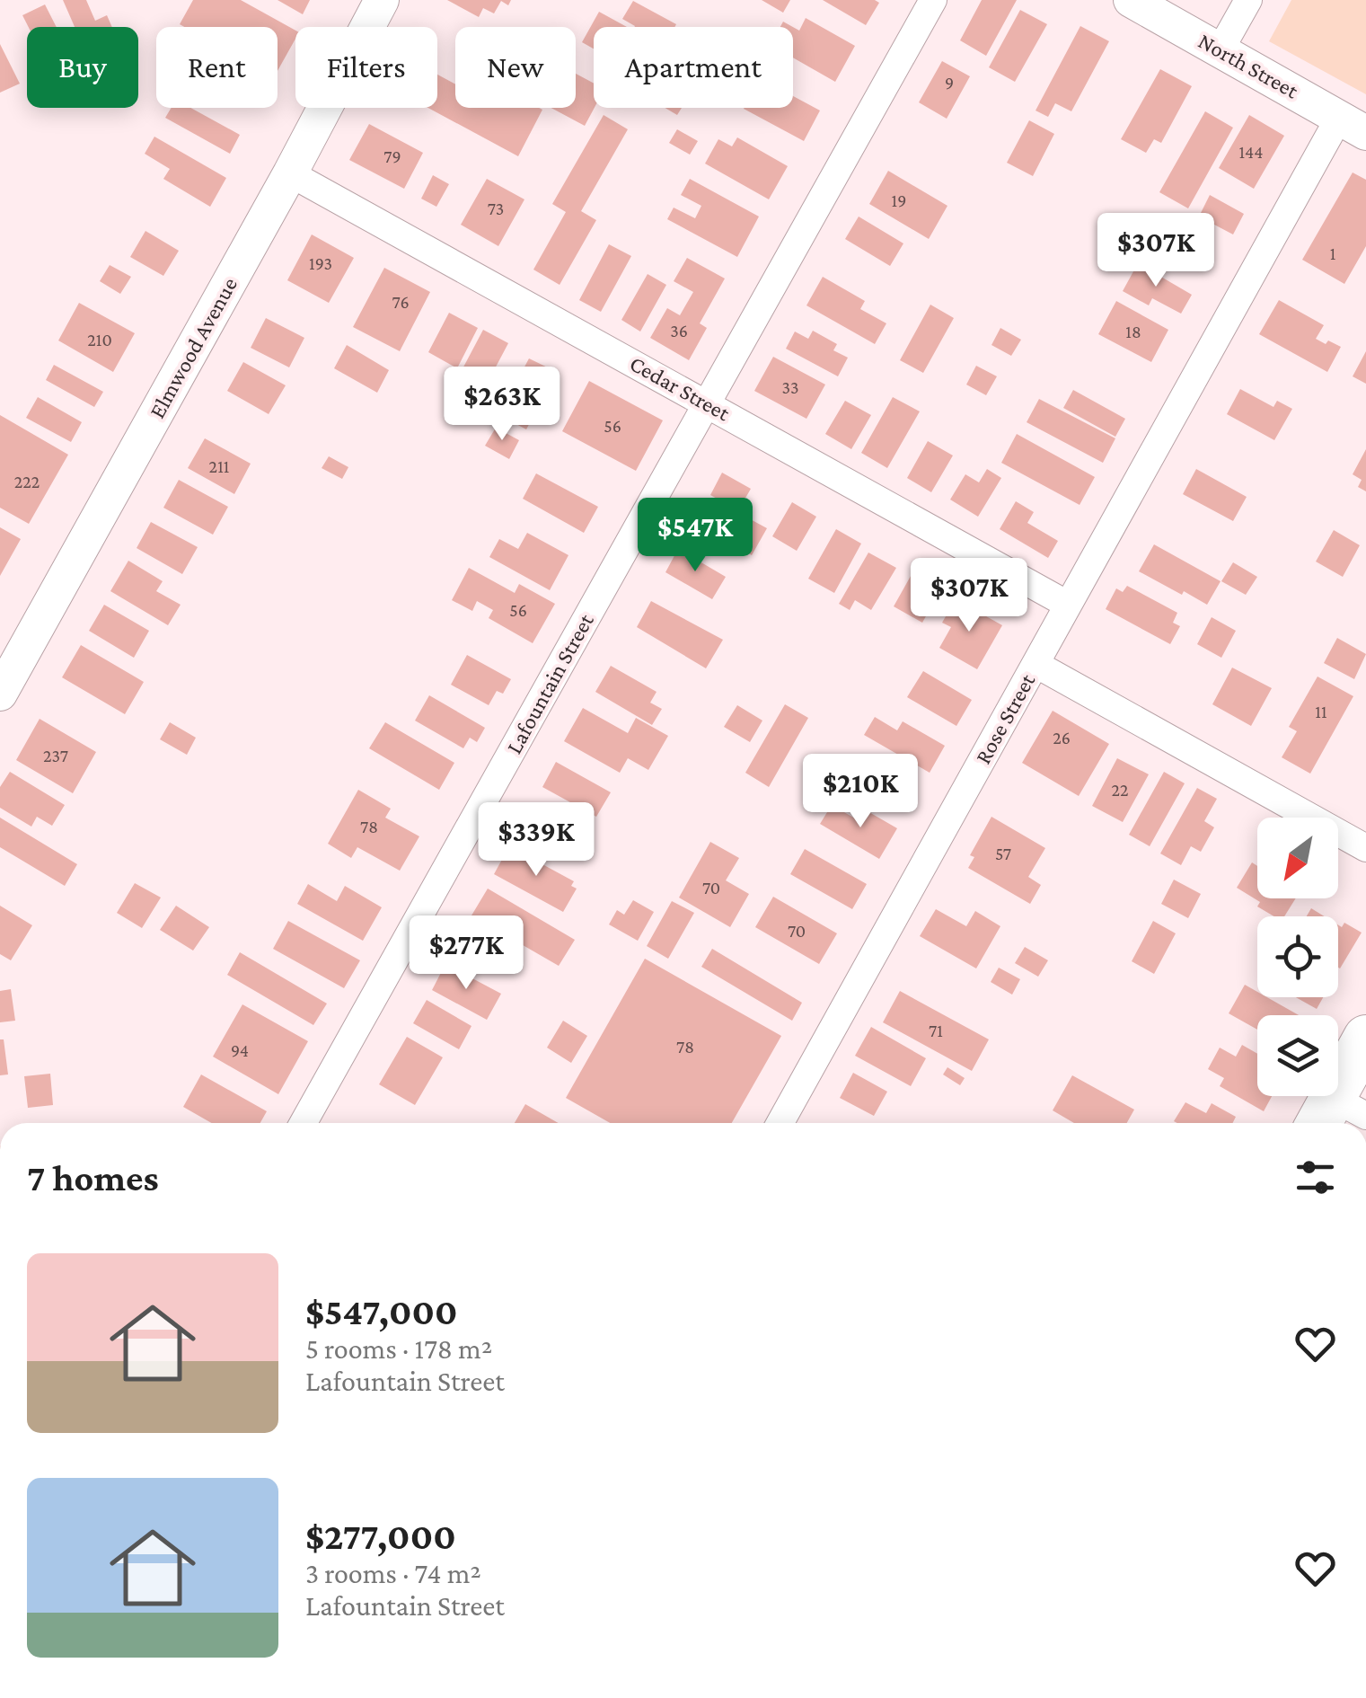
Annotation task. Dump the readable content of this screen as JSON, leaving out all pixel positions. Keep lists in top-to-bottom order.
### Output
{
  "streets": {
    "street": [
      "North Street",
      "Elmwood Avenue",
      "Cedar Street",
      "Lafountain Street",
      "Rose Street"
    ]
  },
  "crossings": [
    ["North Street", "Rose Street"],
    ["Elmwood Avenue", "Cedar Street"],
    ["Cedar Street", "Lafountain Street"],
    ["Cedar Street", "Rose Street"]
  ],
  "house_numbers": [
    "9",
    "144",
    "79",
    "19",
    "73",
    "1",
    "193",
    "76",
    "36",
    "18",
    "210",
    "33",
    "56",
    "211",
    "222",
    "56",
    "11",
    "26",
    "237",
    "22",
    "78",
    "57",
    "70",
    "70",
    "71",
    "78",
    "94"
  ],
  "north": "bottom left",
  "page": {
    "chip": [
      "Buy",
      "Rent",
      "Filters",
      "New",
      "Apartment"
    ],
    "price": [
      "$307K",
      "$263K",
      "$547K",
      "$307K",
      "$210K",
      "$339K",
      "$277K"
    ],
    "heading": "7 homes",
    "list": [
      {
        "name": "$547,000",
        "note": "5 rooms · 178 m² · Lafountain Street"
      },
      {
        "name": "$277,000",
        "note": "3 rooms · 74 m² · Lafountain Street"
      }
    ]
  }
}
